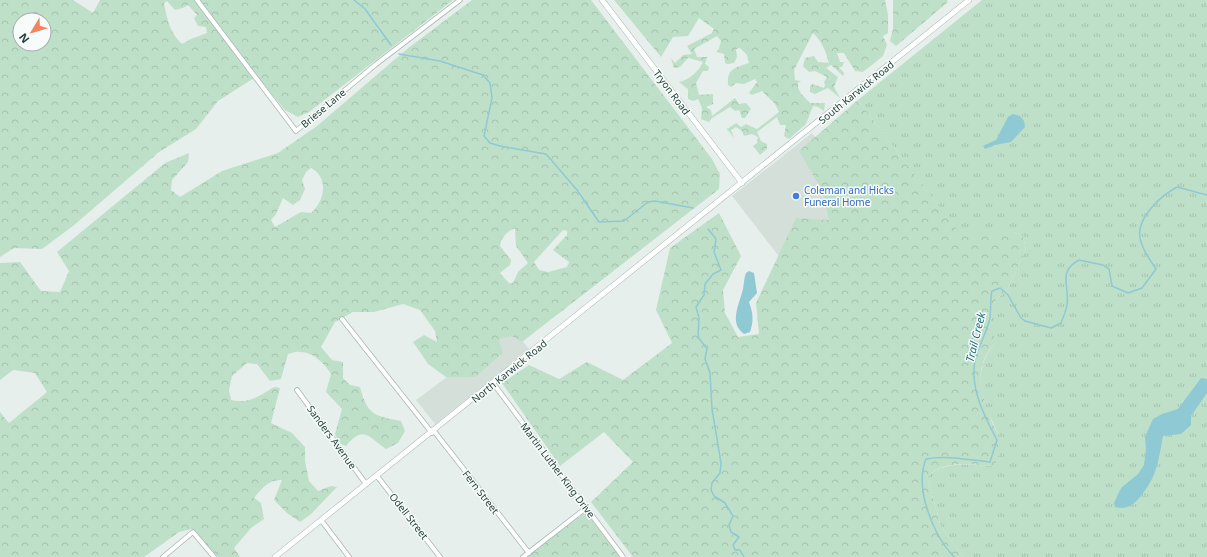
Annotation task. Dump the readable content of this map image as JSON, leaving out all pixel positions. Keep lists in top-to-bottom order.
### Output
{
  "streets": {
    "street": [
      "Tryon Road",
      "South Karwick Road",
      "Briese Lane",
      "North Karwick Road",
      "Sanders Avenue",
      "Martin Luther King Drive",
      "Fern Street",
      "Odell Street"
    ]
  },
  "crossings": [
    ["Tryon Road", "South Karwick Road"],
    ["Tryon Road", "North Karwick Road"],
    ["South Karwick Road", "North Karwick Road"],
    ["North Karwick Road", "Sanders Avenue"],
    ["North Karwick Road", "Martin Luther King Drive"],
    ["North Karwick Road", "Fern Street"],
    ["North Karwick Road", "Odell Street"]
  ],
  "water": ["Trail Creek"],
  "places": ["Coleman and Hicks Funeral Home"],
  "north": "bottom left"
}
